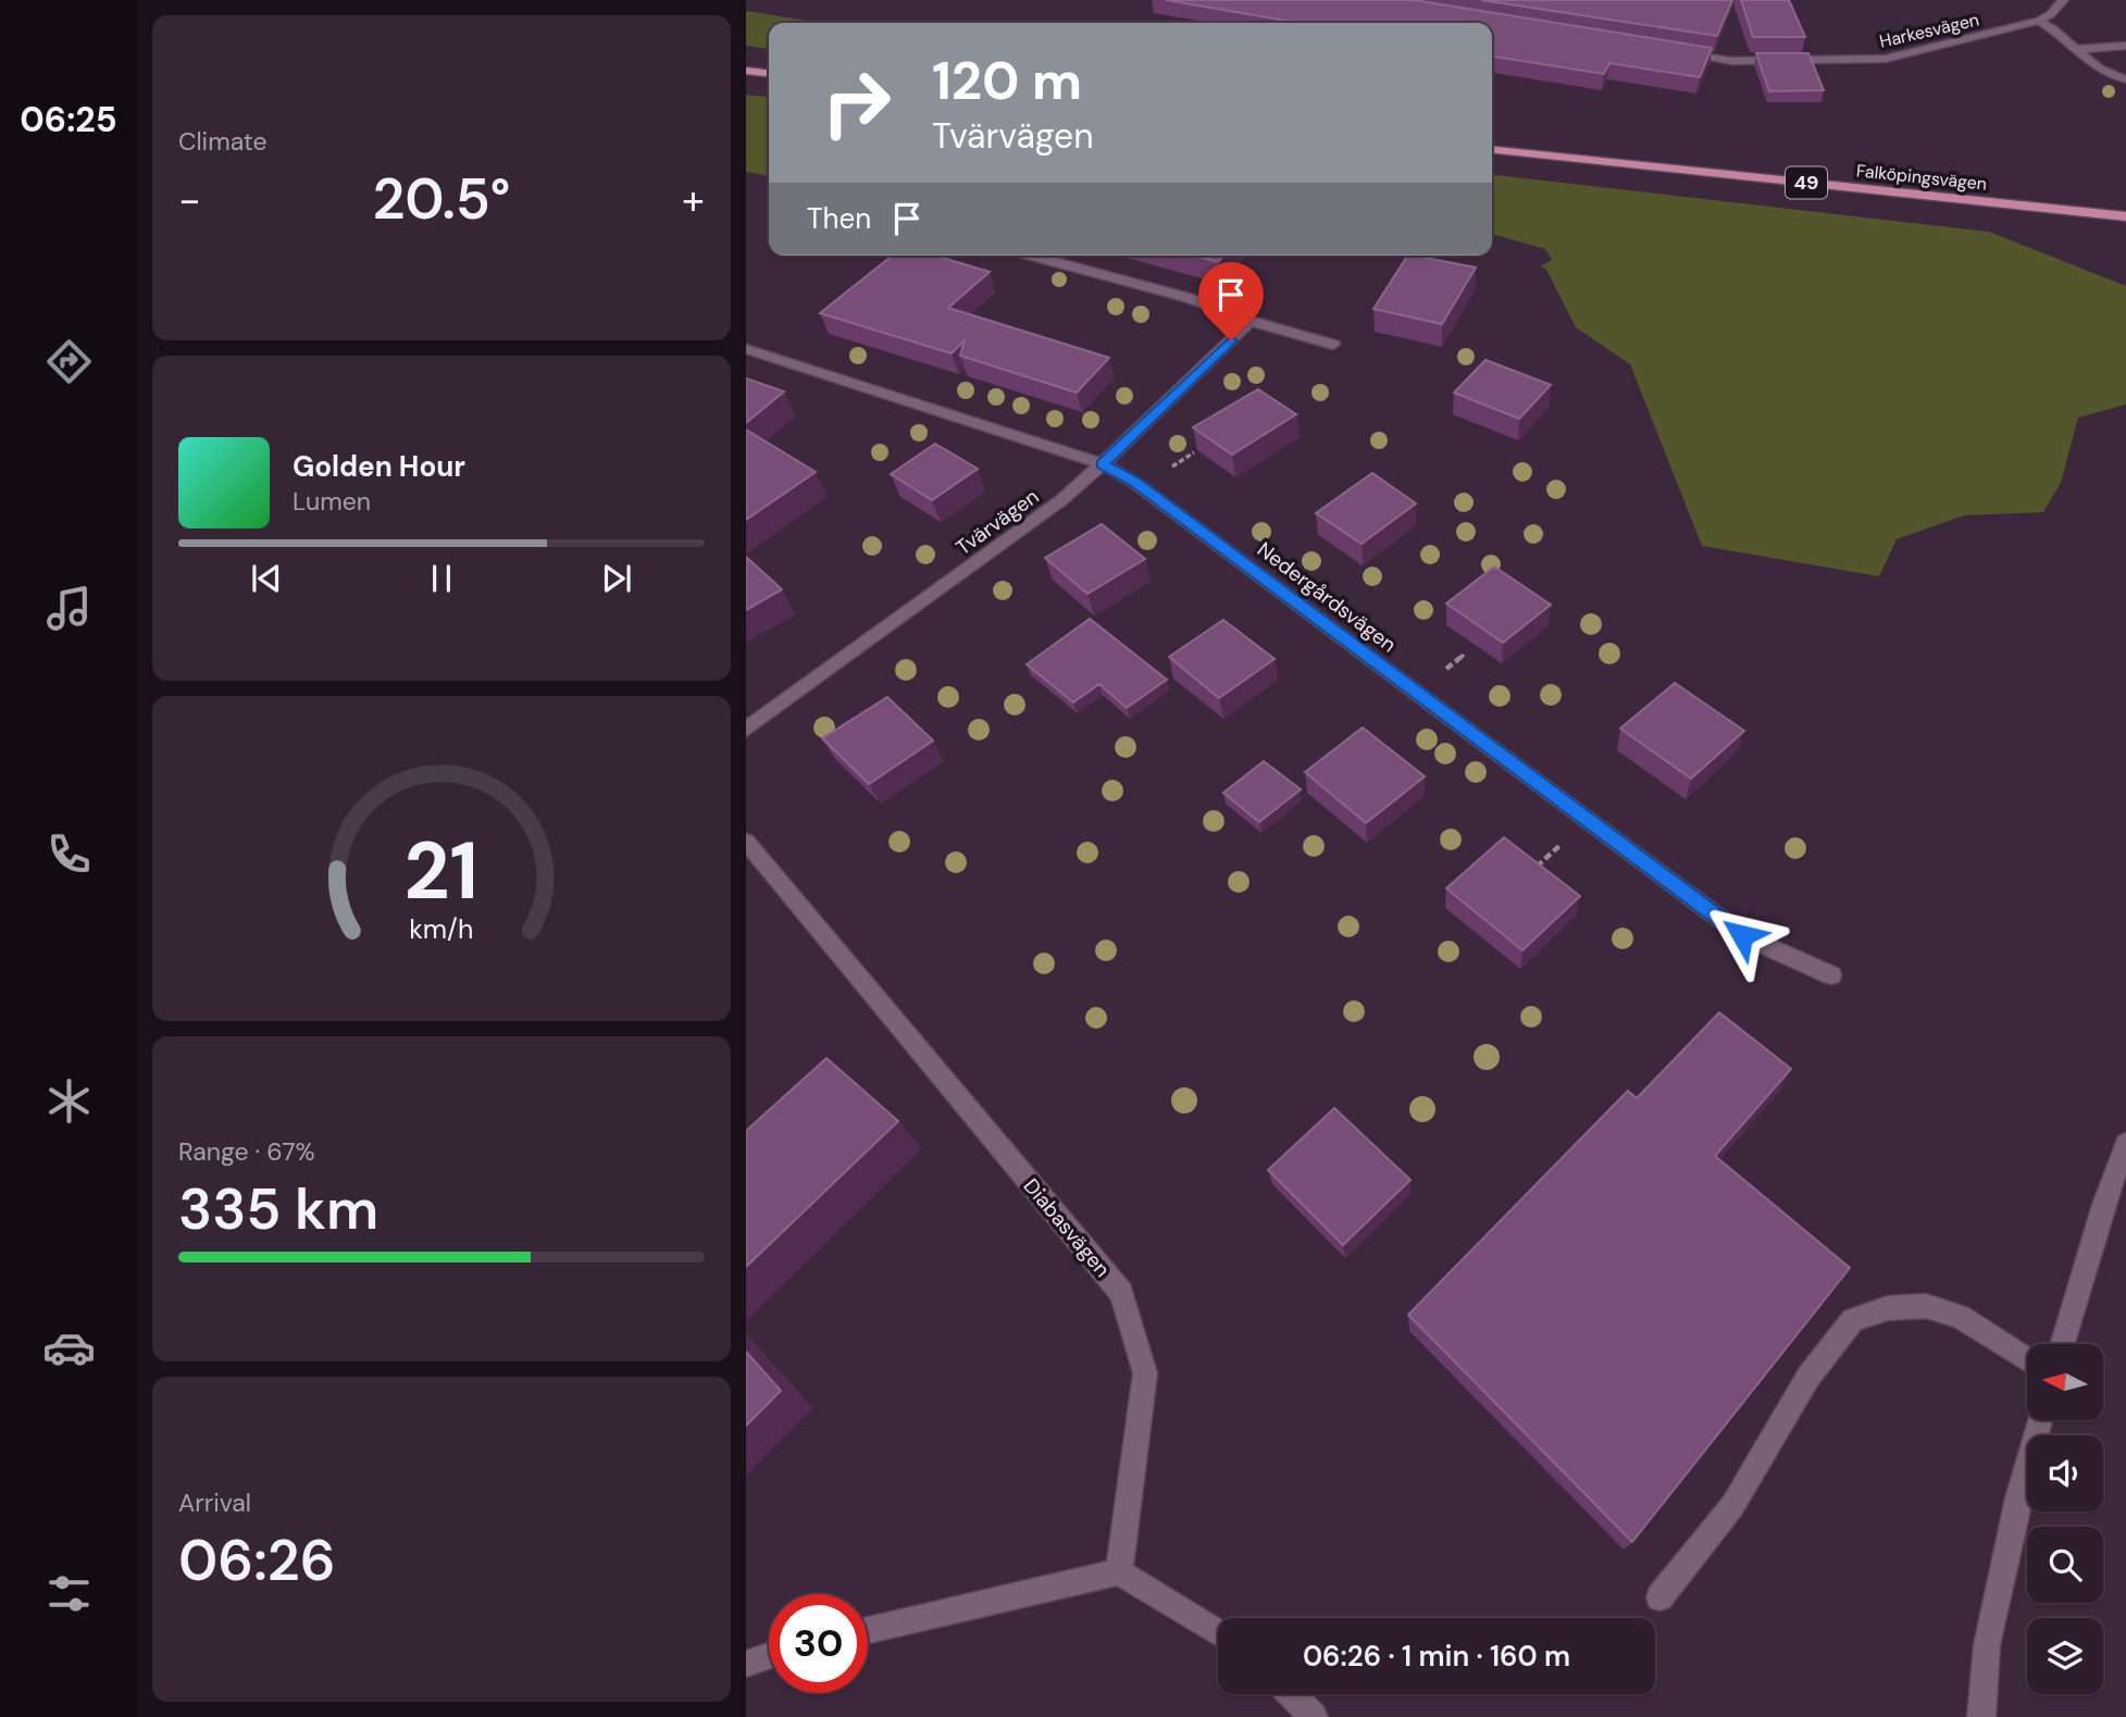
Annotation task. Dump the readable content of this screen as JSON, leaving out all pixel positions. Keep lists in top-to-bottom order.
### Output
{
  "streets": {
    "main road": ["Falköpingsvägen", "49"],
    "street": [
      "Harkesvägen",
      "Tvärvägen",
      "Nedergårdsvägen",
      "Diabasvägen"
    ]
  },
  "crossings": [
    ["Tvärvägen", "Nedergårdsvägen"]
  ],
  "north": "left",
  "page": {
    "tabs": "06:25",
    "tile": [
      "Climate",
      ["Range · 67%", "335 km"],
      ["Arrival", "06:26"]
    ],
    "turn": ["120 m", "Tvärvägen"],
    "heat": ["−", "20.5°", "+"],
    "then": "Then",
    "song": ["Golden Hour", "Lumen"],
    "limit": "30",
    "trip": "06:26 · 1 min · 160 m",
    "gauge": ["21", "km/h"]
  }
}
